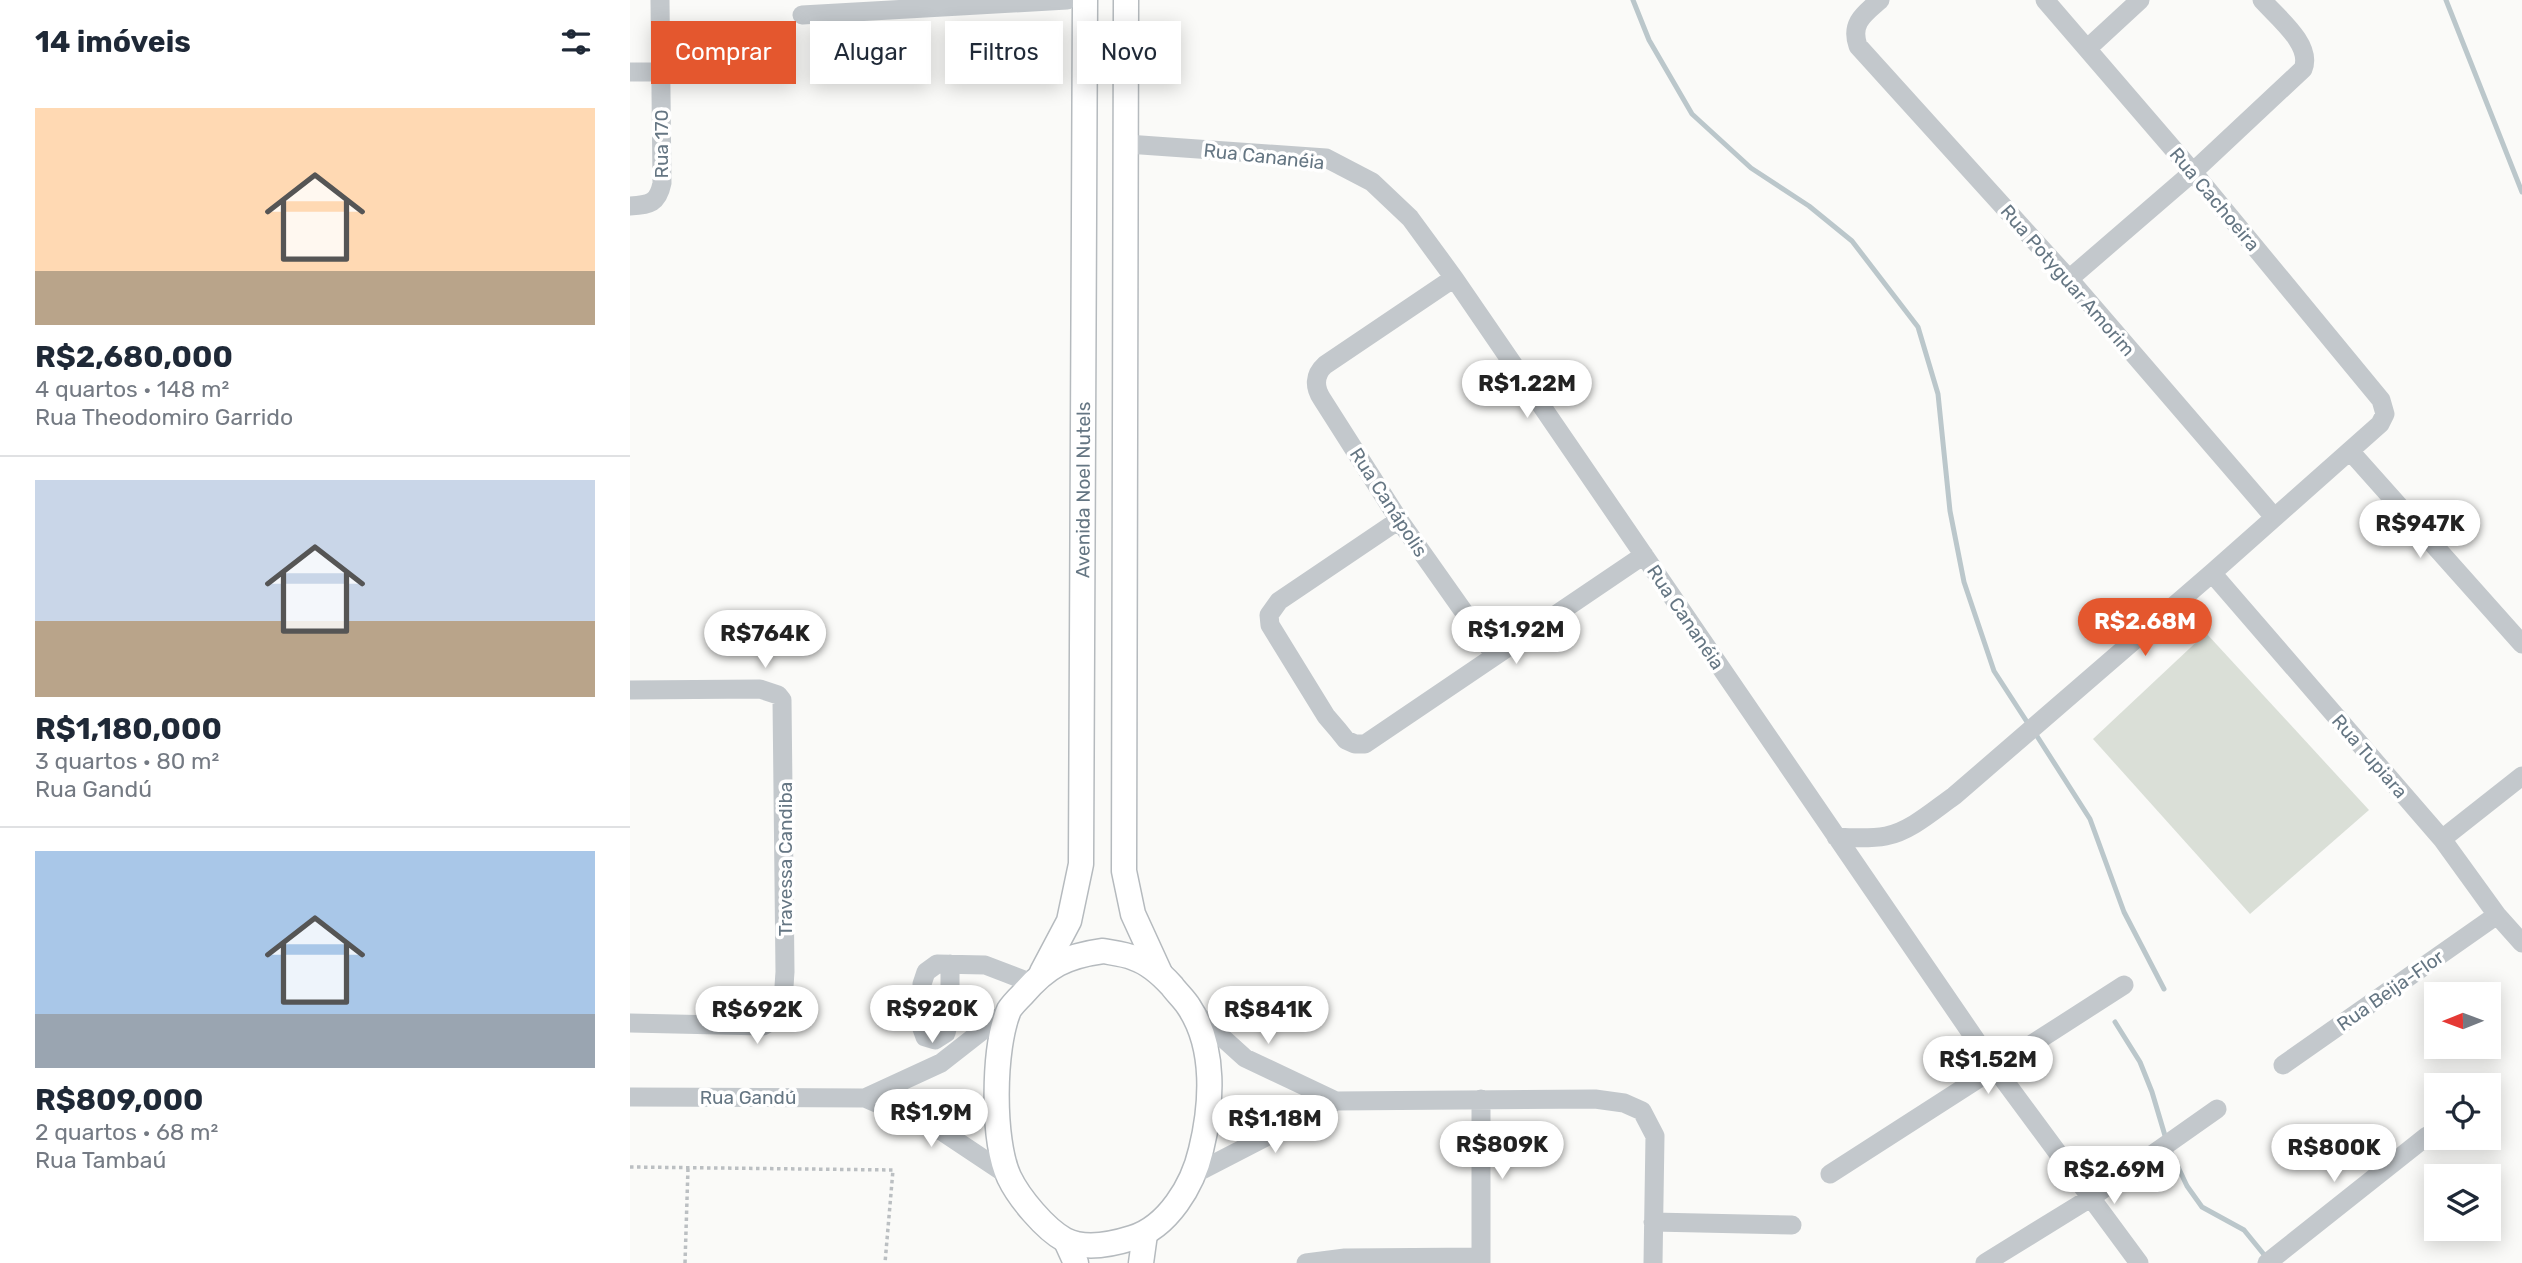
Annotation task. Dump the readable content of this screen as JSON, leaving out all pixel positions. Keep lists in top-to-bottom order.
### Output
{
  "streets": {
    "main road": ["Avenida Noel Nutels"],
    "street": [
      "Rua 170",
      "Rua Cananéia",
      "Rua Cachoeira",
      "Rua Potyguar Amorim",
      "Rua Canápolis",
      "Rua Tupiara",
      "Travessa Candiba",
      "Rua Beija-Flor",
      "Rua Gandú"
    ]
  },
  "crossings": [
    ["Rua Cananéia", "Rua Canápolis"],
    ["Rua Tupiara", "Rua Beija-Flor"]
  ],
  "north": "left",
  "page": {
    "heading": "14 imóveis",
    "chip": [
      "Comprar",
      "Alugar",
      "Filtros",
      "Novo"
    ],
    "list": [
      {
        "name": "R$2,680,000",
        "note": "4 quartos · 148 m² · Rua Theodomiro Garrido"
      },
      {
        "name": "R$1,180,000",
        "note": "3 quartos · 80 m² · Rua Gandú"
      },
      {
        "name": "R$809,000",
        "note": "2 quartos · 68 m² · Rua Tambaú"
      }
    ],
    "price": [
      "R$1.22M",
      "R$947K",
      "R$2.68M",
      "R$1.92M",
      "R$764K",
      "R$920K",
      "R$692K",
      "R$841K",
      "R$1.52M",
      "R$1.9M",
      "R$1.18M",
      "R$809K",
      "R$800K",
      "R$2.69M"
    ]
  }
}
